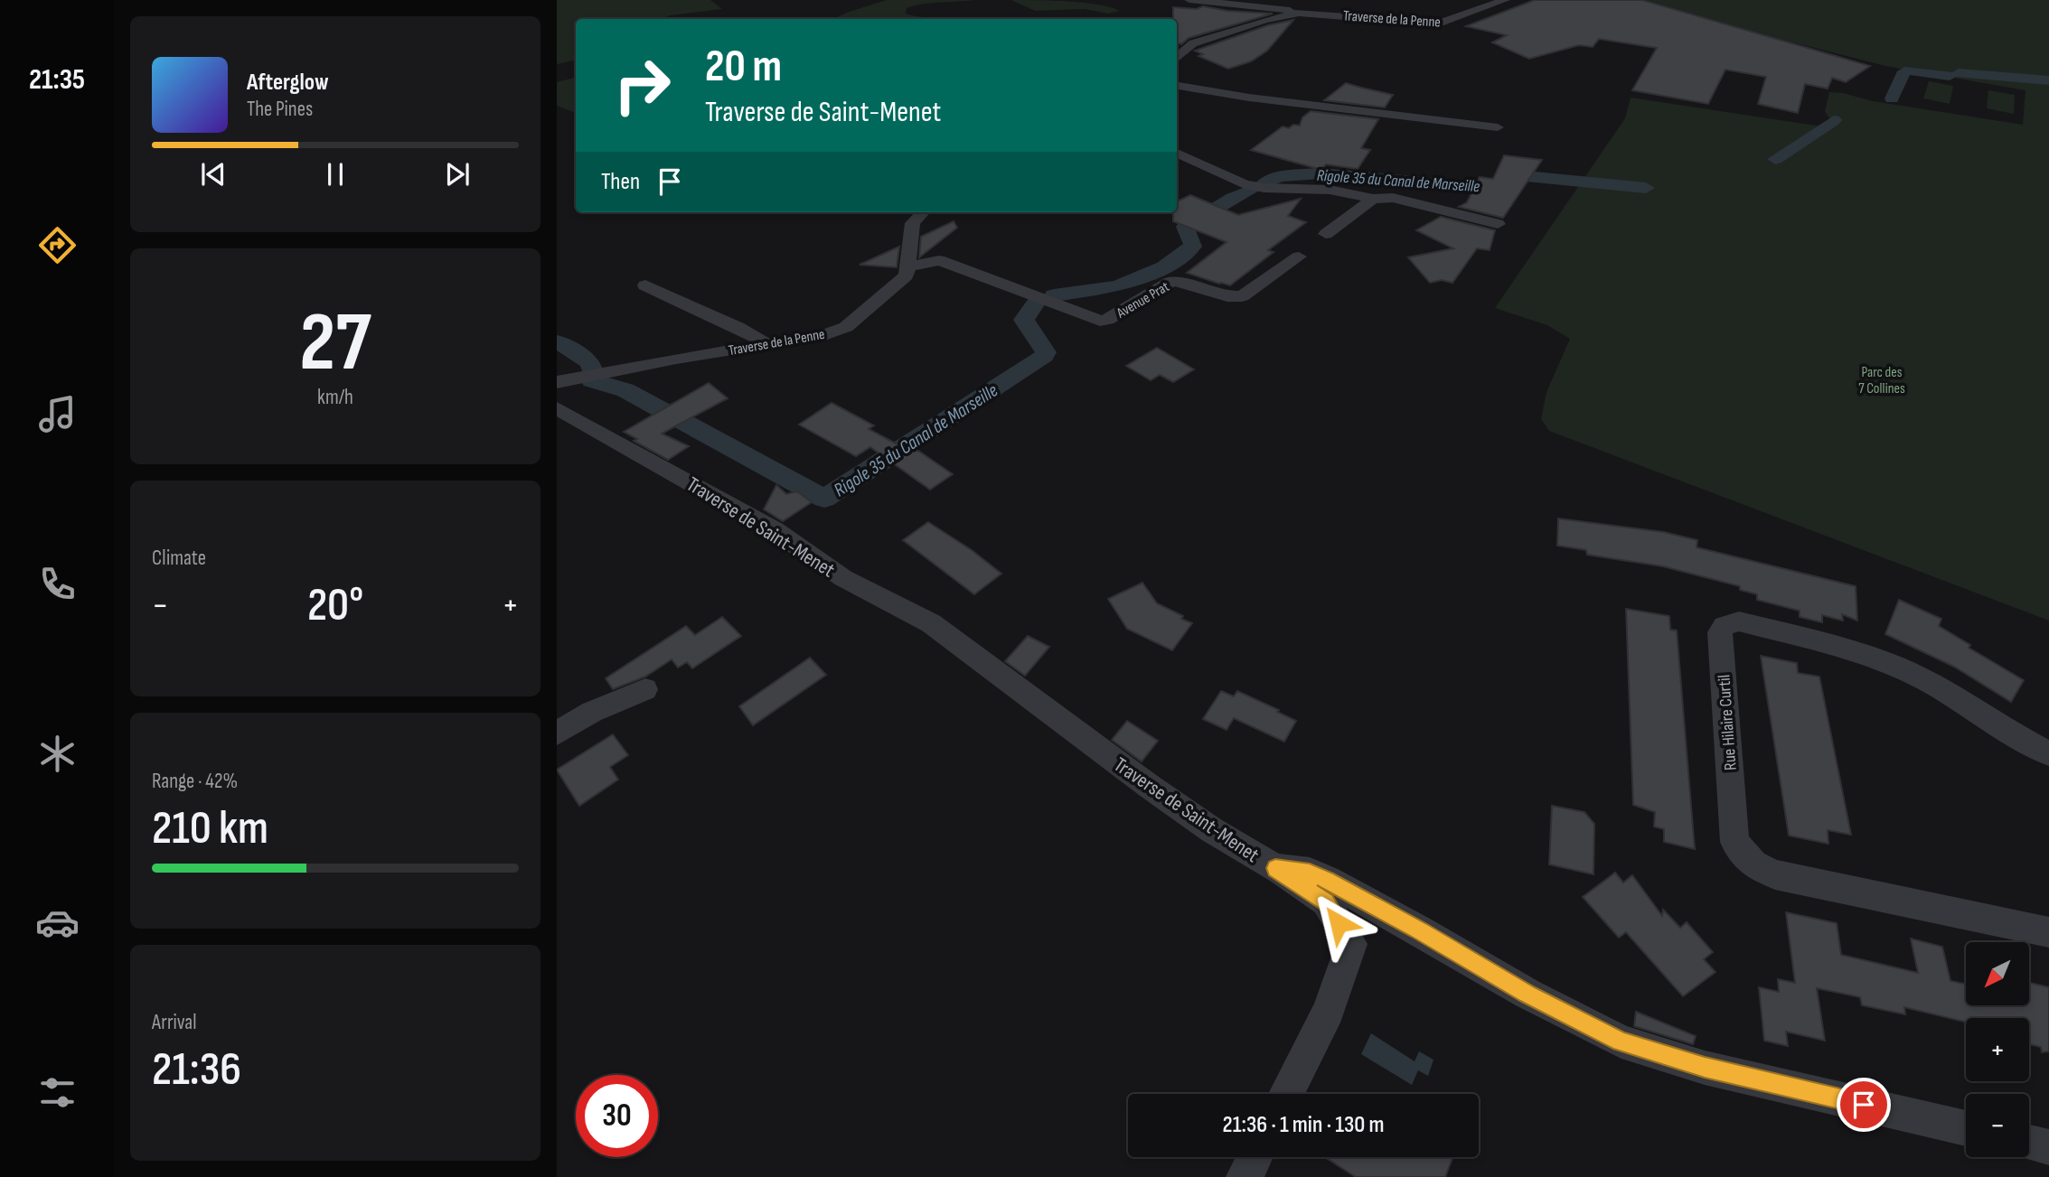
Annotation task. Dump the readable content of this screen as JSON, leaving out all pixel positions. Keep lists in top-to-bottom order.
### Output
{
  "streets": {
    "street": [
      "Traverse de la Penne",
      "Avenue Prat",
      "Traverse de Saint-Menet",
      "Rue Hilaire Curtil"
    ]
  },
  "crossings": [
    ["Traverse de la Penne", "Avenue Prat"]
  ],
  "water": ["Rigole 35 du Canal de Marseille"],
  "parks": ["Parc des 7 Collines"],
  "north": "bottom left",
  "page": {
    "tabs": "21:35",
    "turn": ["20 m", "Traverse de Saint-Menet"],
    "song": ["Afterglow", "The Pines"],
    "then": "Then",
    "tile": [
      ["27", "km/h"],
      "Climate",
      ["Range · 42%", "210 km"],
      ["Arrival", "21:36"]
    ],
    "heat": ["−", "20°", "+"],
    "map_buttons": ["+", "−"],
    "limit": "30",
    "trip": "21:36 · 1 min · 130 m"
  }
}
